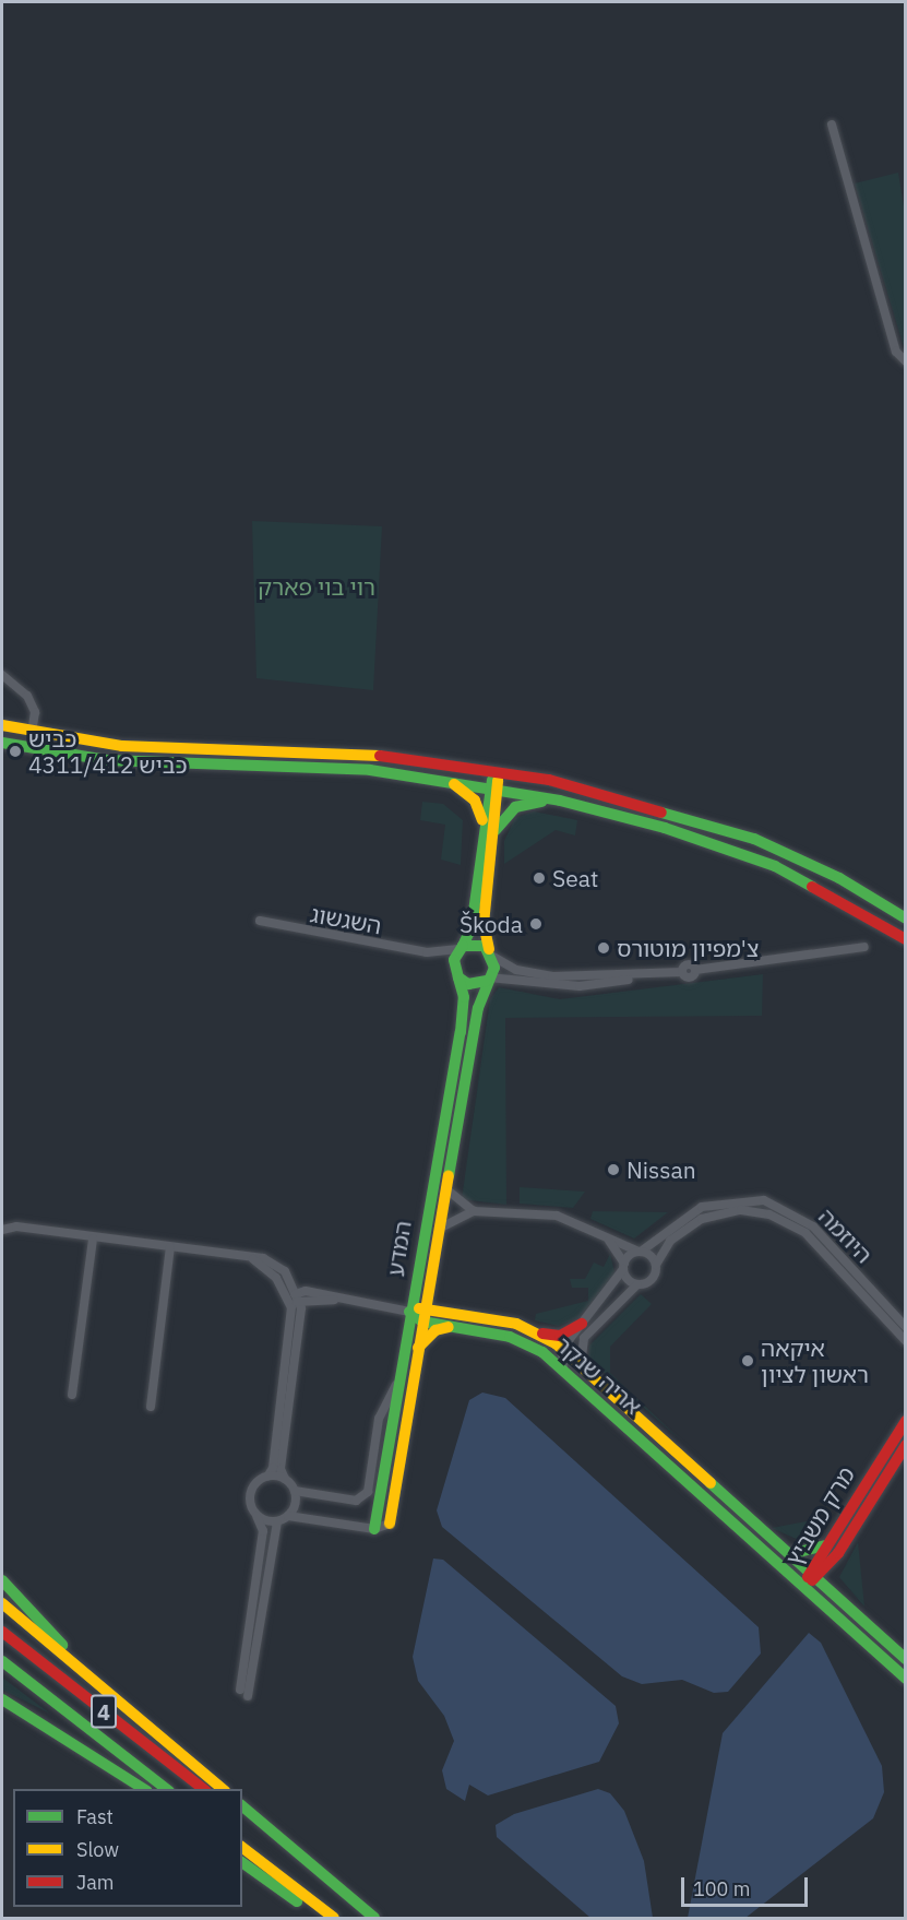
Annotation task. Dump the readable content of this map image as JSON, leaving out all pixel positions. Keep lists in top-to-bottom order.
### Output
{
  "streets": {
    "main road": [
      "המדע",
      "אריה שנקר",
      "מרק משביץ",
      "4"
    ],
    "street": ["השגשוג", "היוזמה"]
  },
  "crossings": [
    ["השגשוג", "המדע"],
    ["היוזמה", "המדע"],
    ["היוזמה", "אריה שנקר"],
    ["המדע", "אריה שנקר"],
    ["אריה שנקר", "מרק משביץ"]
  ],
  "parks": ["רוי בוי פארק"],
  "places": [
    "כביש 4311/כביש 412",
    "Seat",
    "Škoda",
    "צ'מפיון מוטורס",
    "Nissan",
    "איקאה ראשון לציון"
  ],
  "legend": ["Fast", "Slow", "Jam"],
  "scale_bar": "100 m"
}
